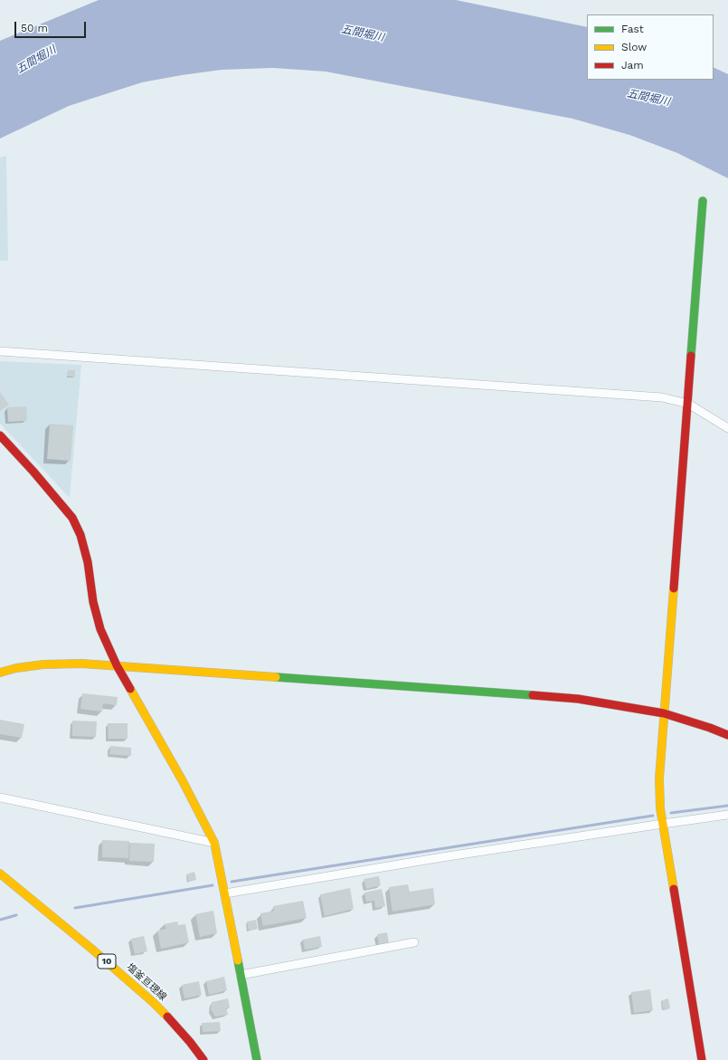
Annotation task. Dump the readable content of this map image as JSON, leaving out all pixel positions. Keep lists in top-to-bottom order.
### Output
{
  "streets": {
    "street": ["10", "塩釜亘理線"]
  },
  "water": ["五間堀川"],
  "legend": ["Fast", "Slow", "Jam"],
  "scale_bar": "50 m"
}
